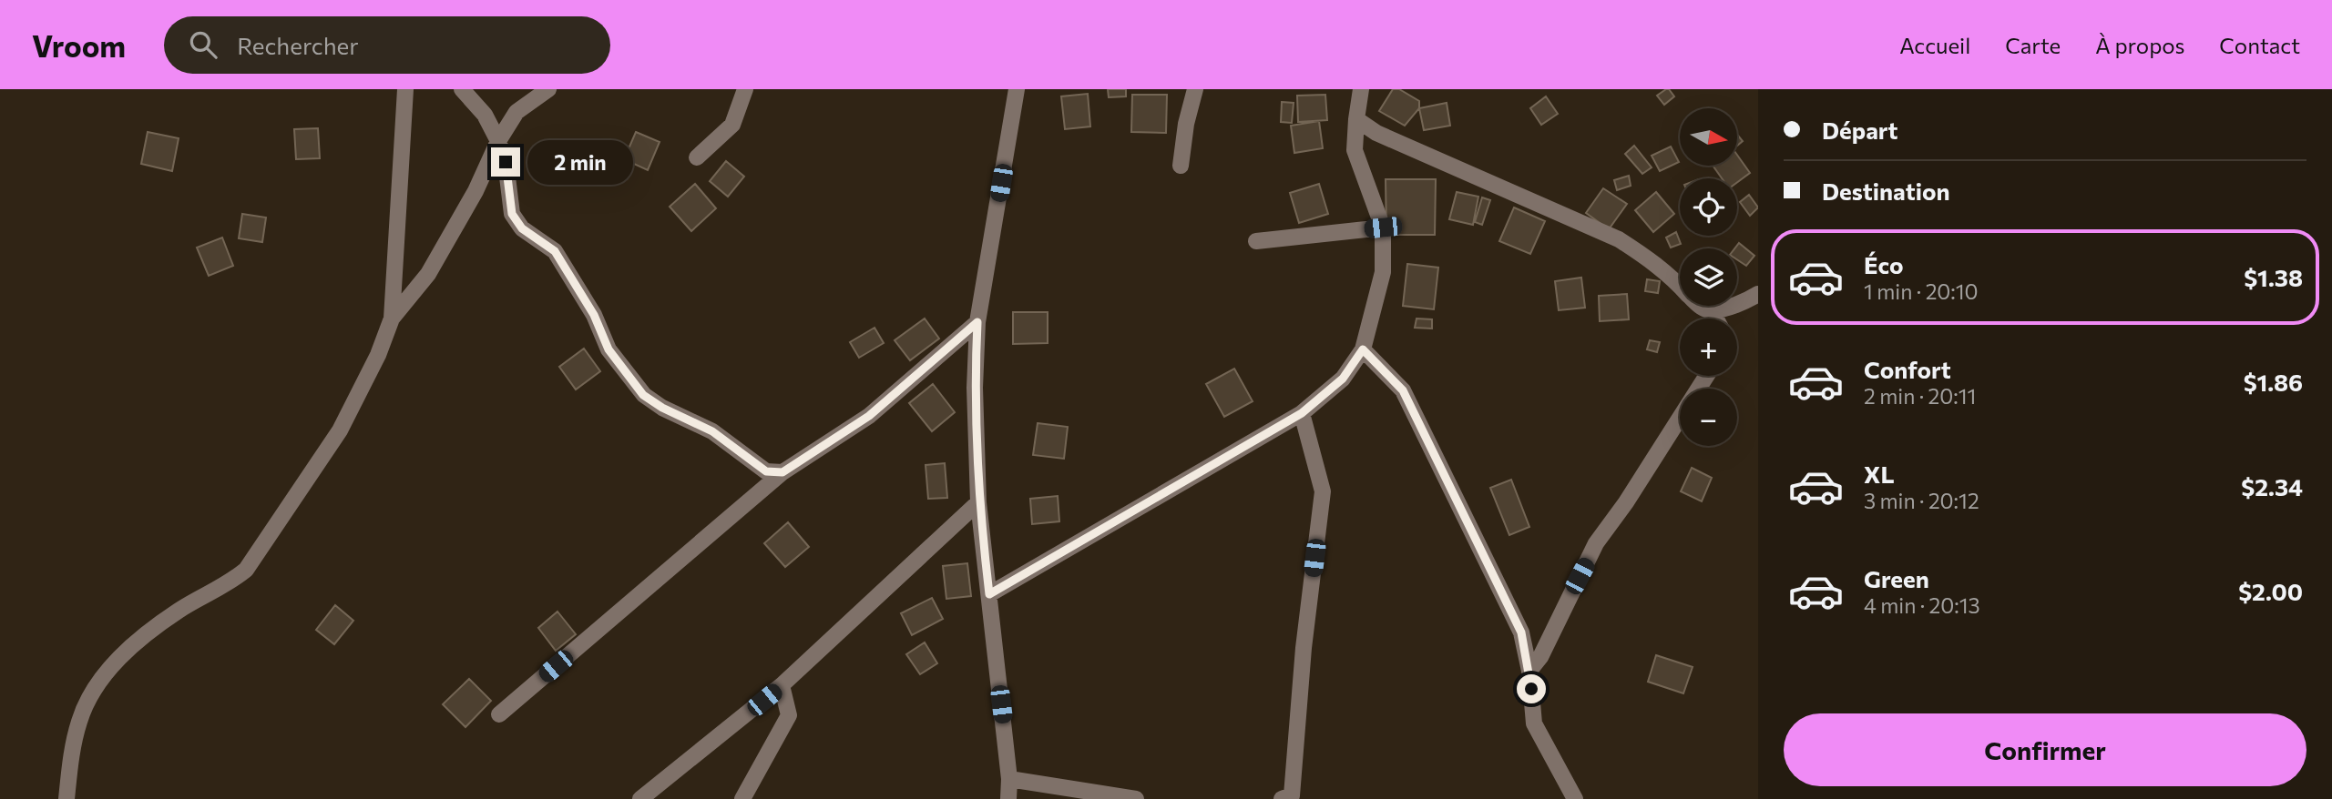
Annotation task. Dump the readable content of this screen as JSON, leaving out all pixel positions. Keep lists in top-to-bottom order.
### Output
{
  "north": "right",
  "page": {
    "header": "Vroom",
    "search": "Rechercher",
    "nav": [
      "Accueil",
      "Carte",
      "À propos",
      "Contact"
    ],
    "banner": ["Départ", "Destination"],
    "map_buttons": ["+", "−"],
    "bubble": "2 min",
    "list": [
      {
        "name": "Éco",
        "note": "1 min · 20:10",
        "value": "$1.38"
      },
      {
        "name": "Confort",
        "note": "2 min · 20:11",
        "value": "$1.86"
      },
      {
        "name": "XL",
        "note": "3 min · 20:12",
        "value": "$2.34"
      },
      {
        "name": "Green",
        "note": "4 min · 20:13",
        "value": "$2.00"
      }
    ],
    "buttons": "Confirmer"
  }
}
